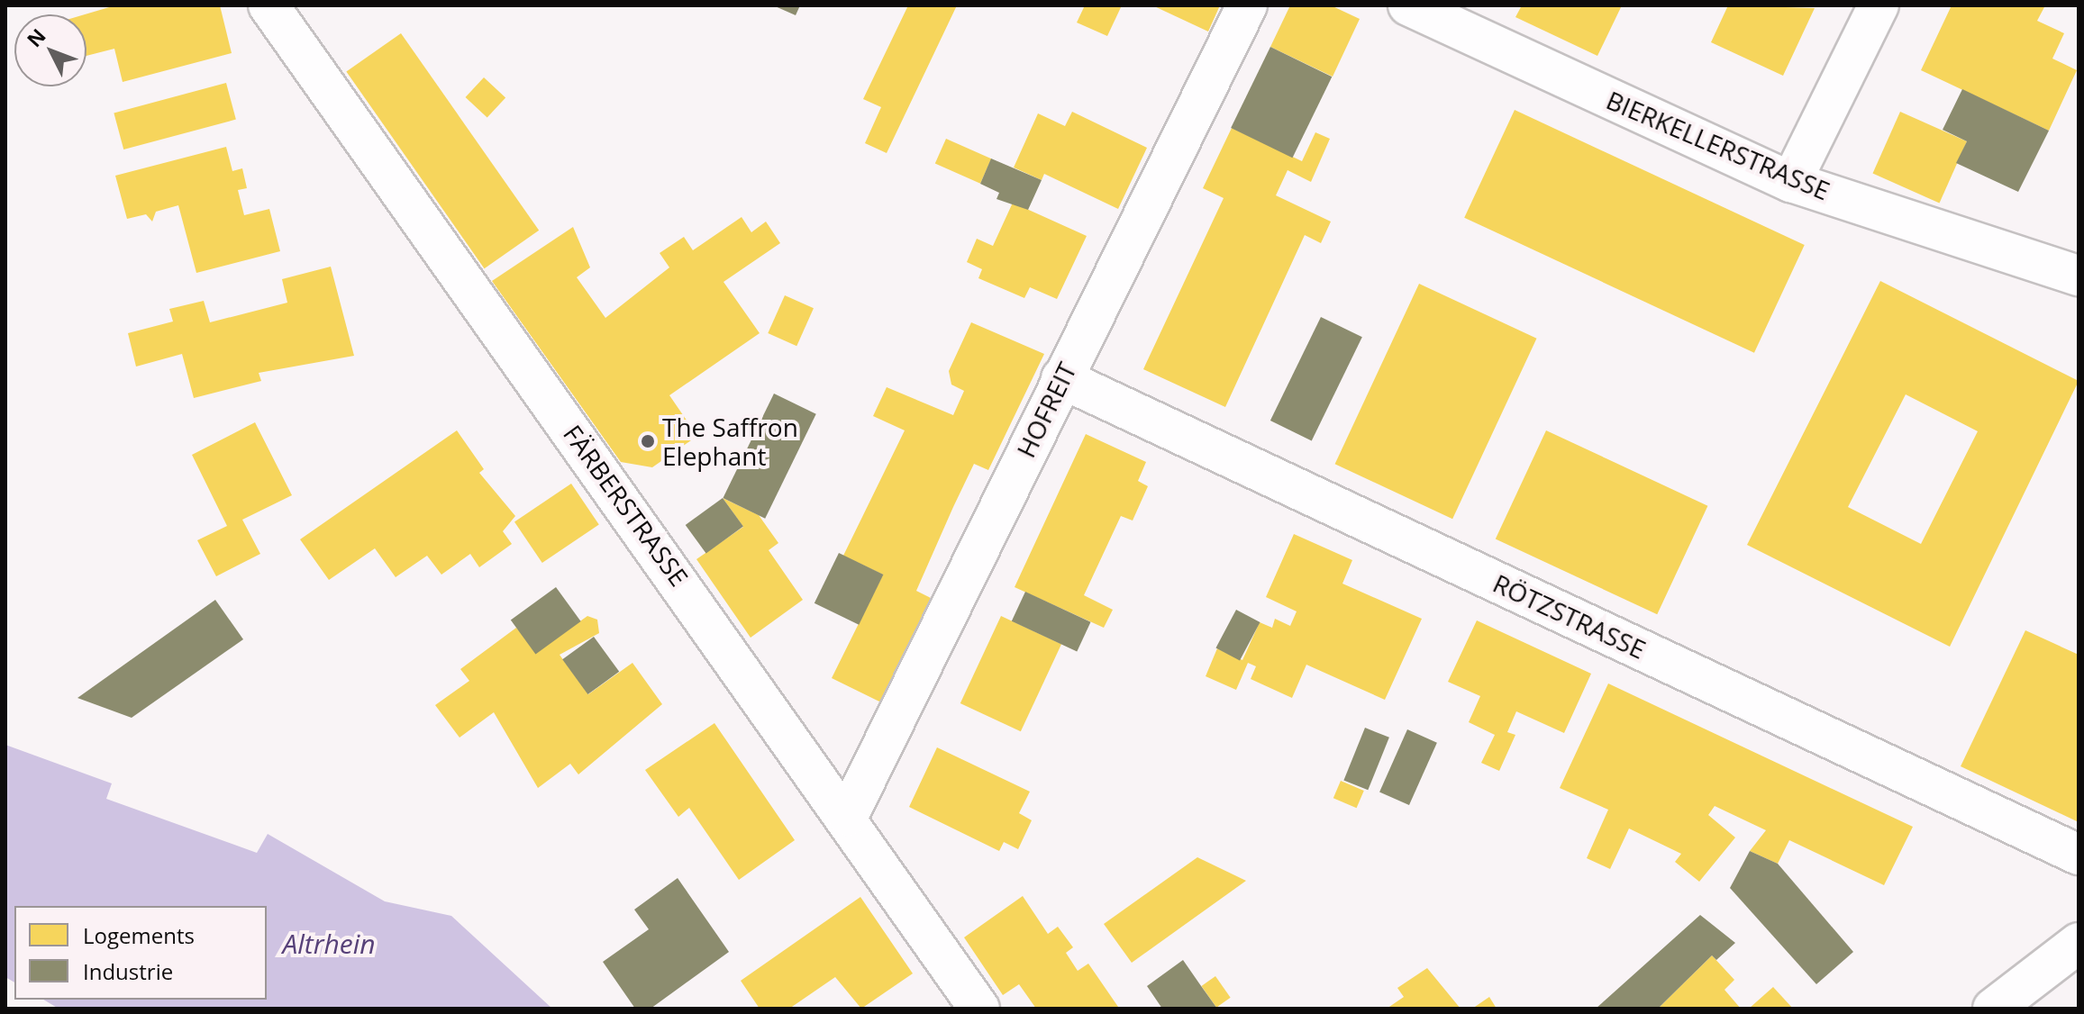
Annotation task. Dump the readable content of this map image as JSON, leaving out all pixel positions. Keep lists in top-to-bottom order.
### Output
{
  "streets": {
    "street": [
      "BIERKELLERSTRASSE",
      "HOFREIT",
      "FÄRBERSTRASSE",
      "RÖTZSTRASSE"
    ]
  },
  "crossings": [
    ["HOFREIT", "FÄRBERSTRASSE"],
    ["HOFREIT", "RÖTZSTRASSE"]
  ],
  "water": ["Altrhein"],
  "places": ["The Saffron Elephant"],
  "legend": ["Logements", "Industrie"],
  "north": "top left"
}
